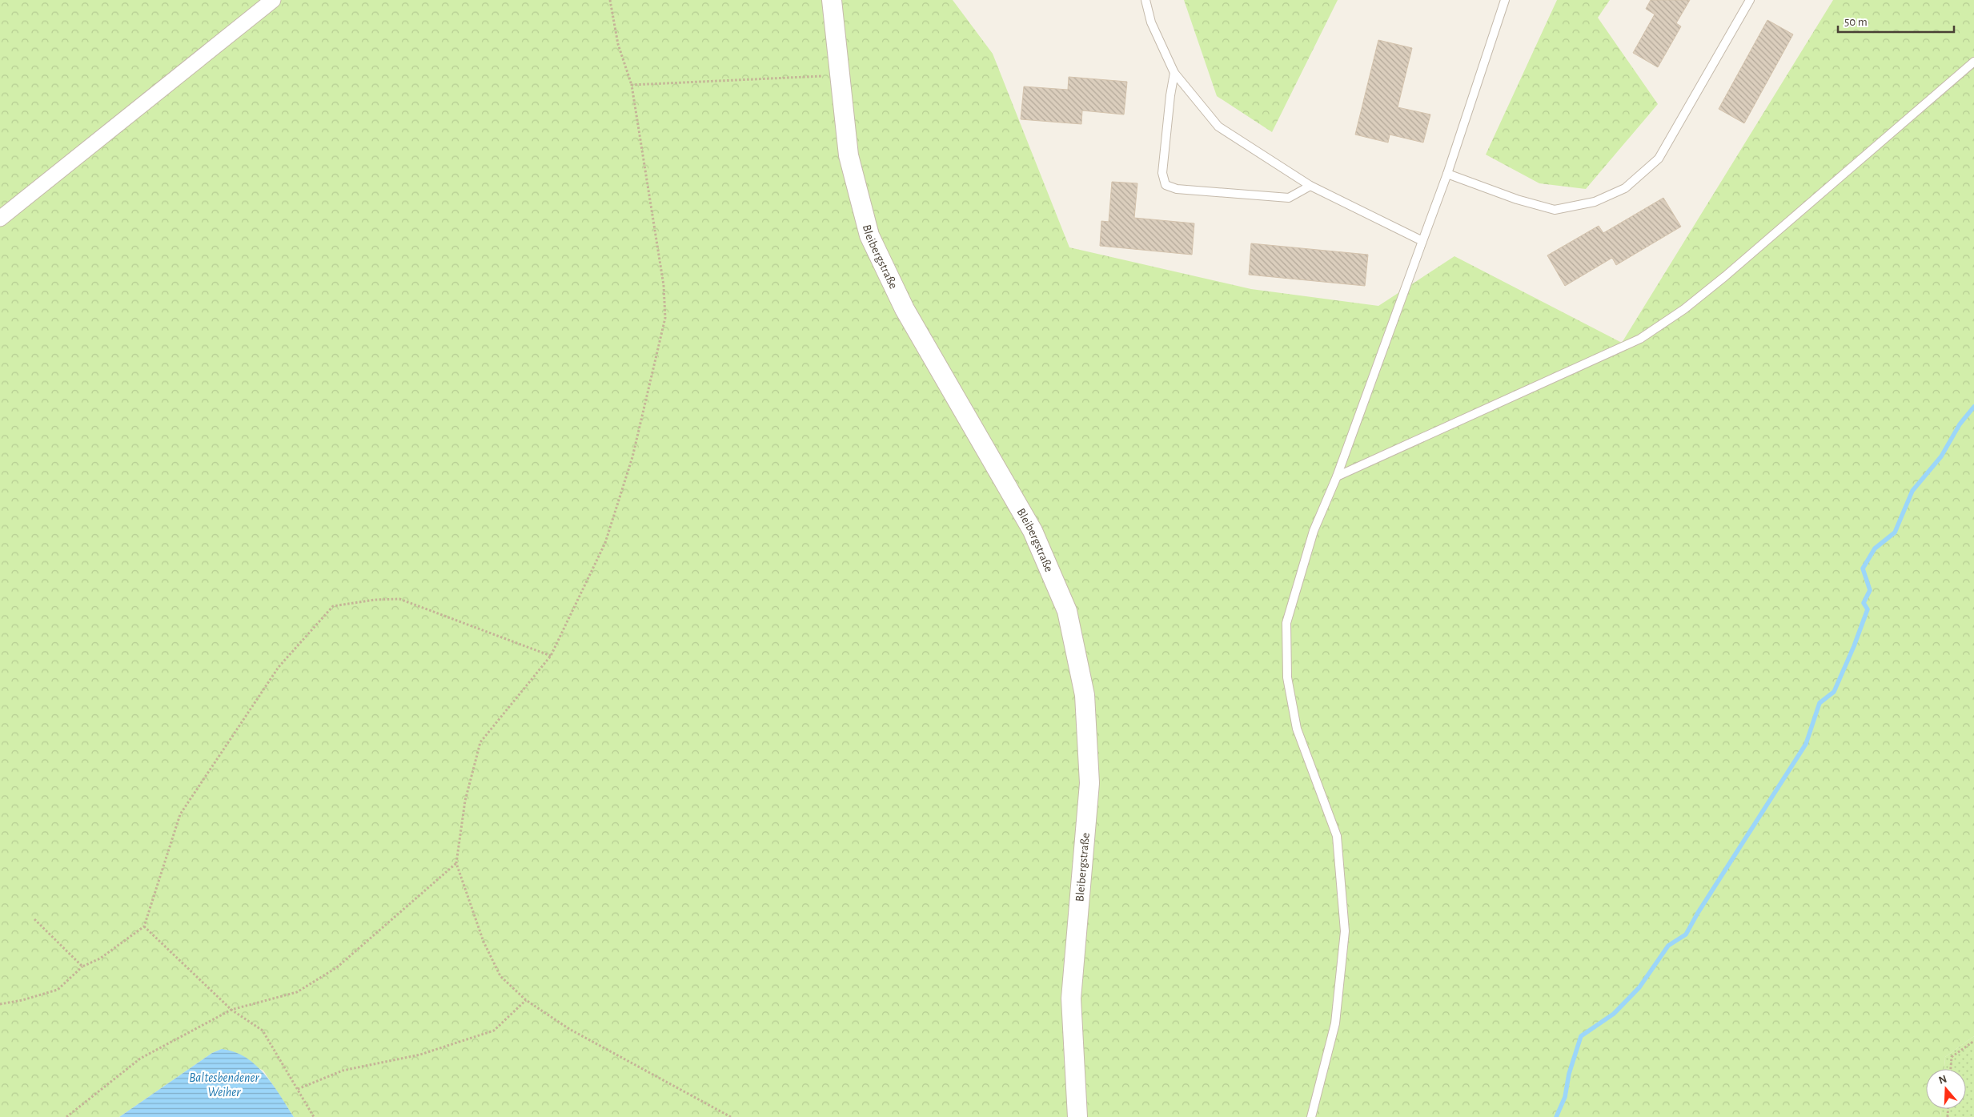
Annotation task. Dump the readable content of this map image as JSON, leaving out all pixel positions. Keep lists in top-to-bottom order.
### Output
{
  "streets": {
    "street": ["Bleibergstraße"]
  },
  "water": ["Baltesbendener Weiher"],
  "scale_bar": "50 m",
  "north": "top"
}
